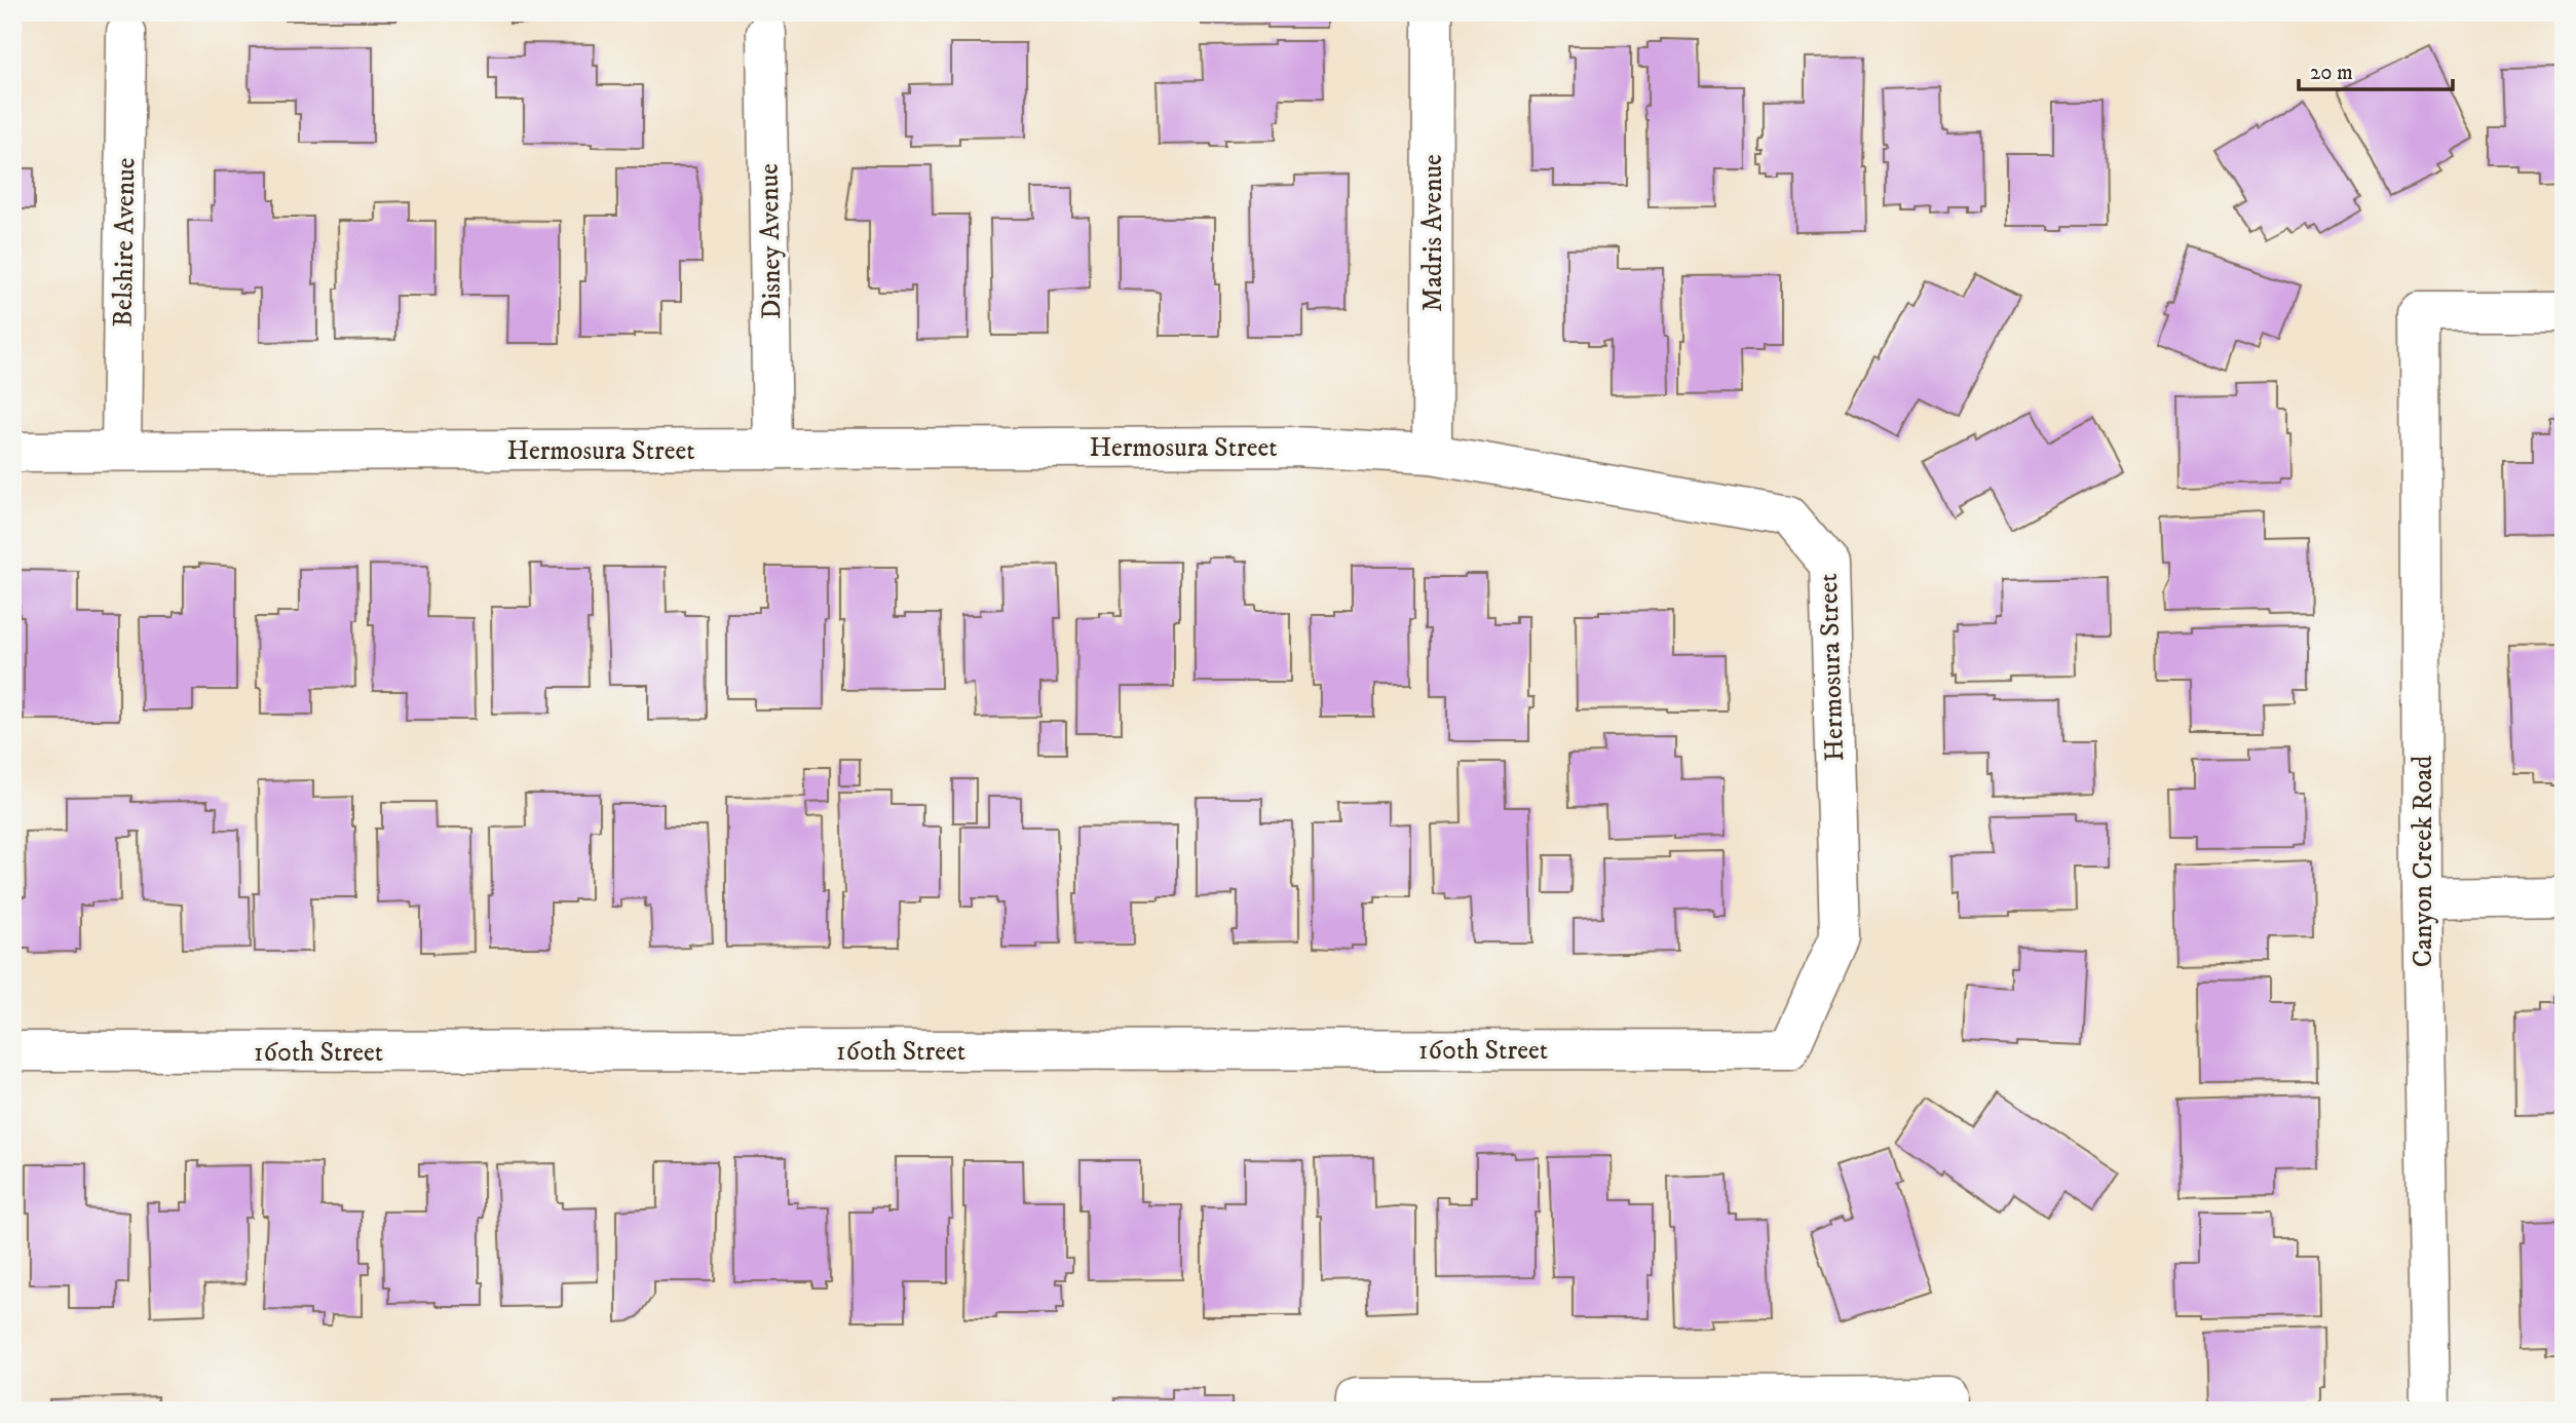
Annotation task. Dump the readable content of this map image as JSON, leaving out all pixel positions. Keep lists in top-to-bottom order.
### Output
{
  "streets": {
    "street": [
      "Madris Avenue",
      "Disney Avenue",
      "Belshire Avenue",
      "Hermosura Street",
      "Canyon Creek Road",
      "160th Street"
    ]
  },
  "crossings": [
    ["Madris Avenue", "Hermosura Street"],
    ["Disney Avenue", "Hermosura Street"],
    ["Belshire Avenue", "Hermosura Street"],
    ["Hermosura Street", "160th Street"]
  ],
  "scale_bar": "20 m"
}
